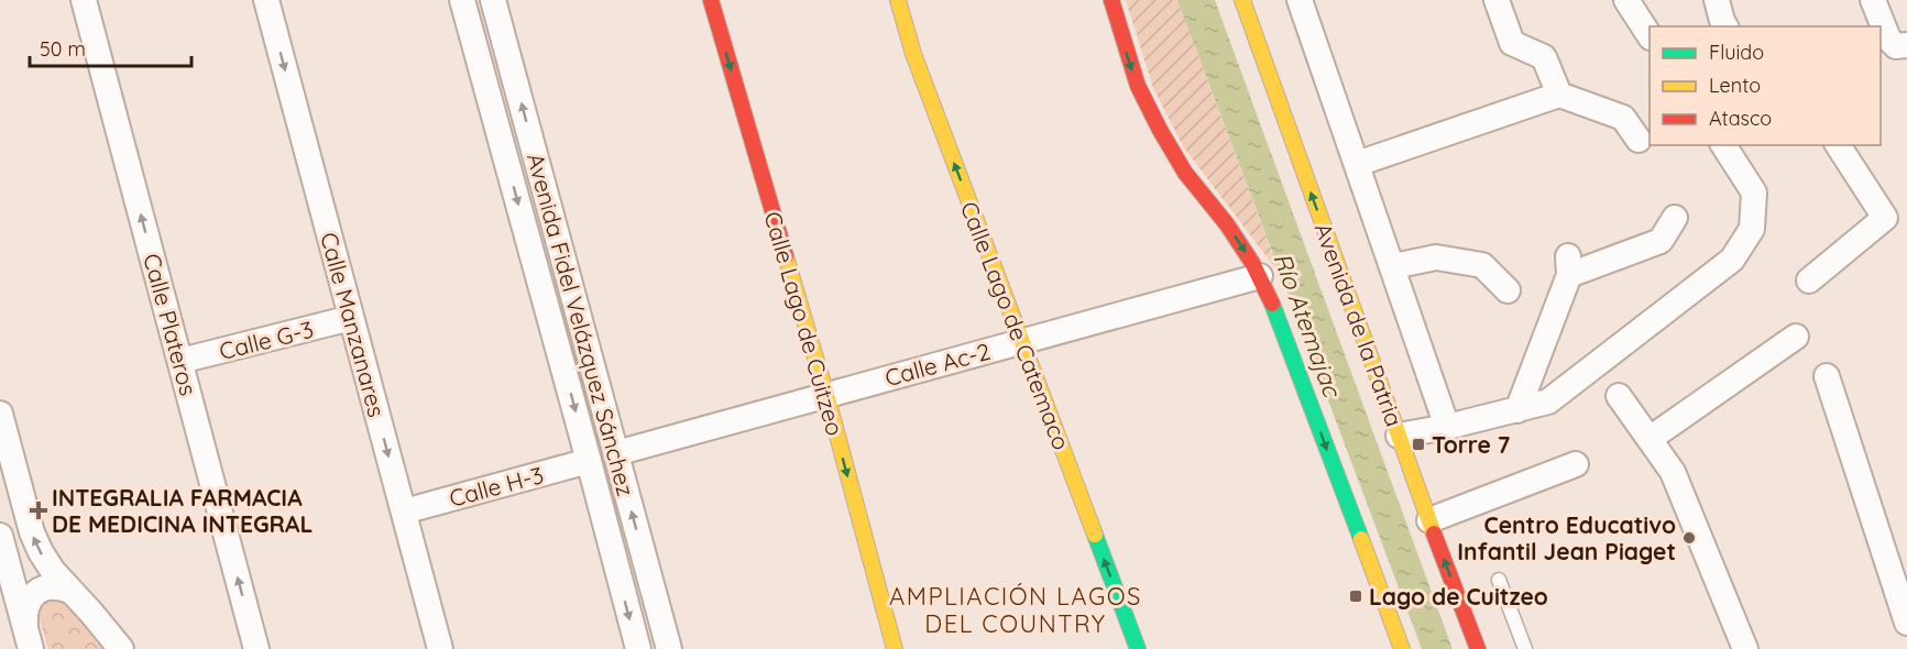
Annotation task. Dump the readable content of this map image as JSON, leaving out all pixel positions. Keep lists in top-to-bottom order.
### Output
{
  "streets": {
    "main road": ["Calle Lago de Cuitzeo", "Avenida de la Patria", "Calle Lago de Catemaco"],
    "street": [
      "Calle Plateros",
      "Calle Manzanares",
      "Avenida Fidel Velázquez Sánchez",
      "Calle G-3",
      "Calle Ac-2",
      "Calle H-3"
    ]
  },
  "crossings": [
    ["Calle Lago de Cuitzeo", "Calle Ac-2"],
    ["Calle Plateros", "Calle G-3"],
    ["Calle Manzanares", "Calle G-3"],
    ["Calle Manzanares", "Calle H-3"],
    ["Avenida Fidel Velázquez Sánchez", "Calle Ac-2"],
    ["Avenida Fidel Velázquez Sánchez", "Calle H-3"],
    ["Calle Lago de Catemaco", "Calle Ac-2"]
  ],
  "one_way": ["Calle Lago de Cuitzeo", "Calle Manzanares", "Calle Lago de Catemaco"],
  "districts": ["AMPLIACIÓN LAGOS DEL COUNTRY"],
  "water": ["Río Atemajac"],
  "places": {
    "transit": ["Torre 7", "Lago de Cuitzeo"],
    "health": ["INTEGRALIA FARMACIA DE MEDICINA INTEGRAL"],
    "other": ["Centro Educativo Infantil Jean Piaget"]
  },
  "legend": ["Fluido", "Lento", "Atasco"],
  "scale_bar": "50 m"
}
